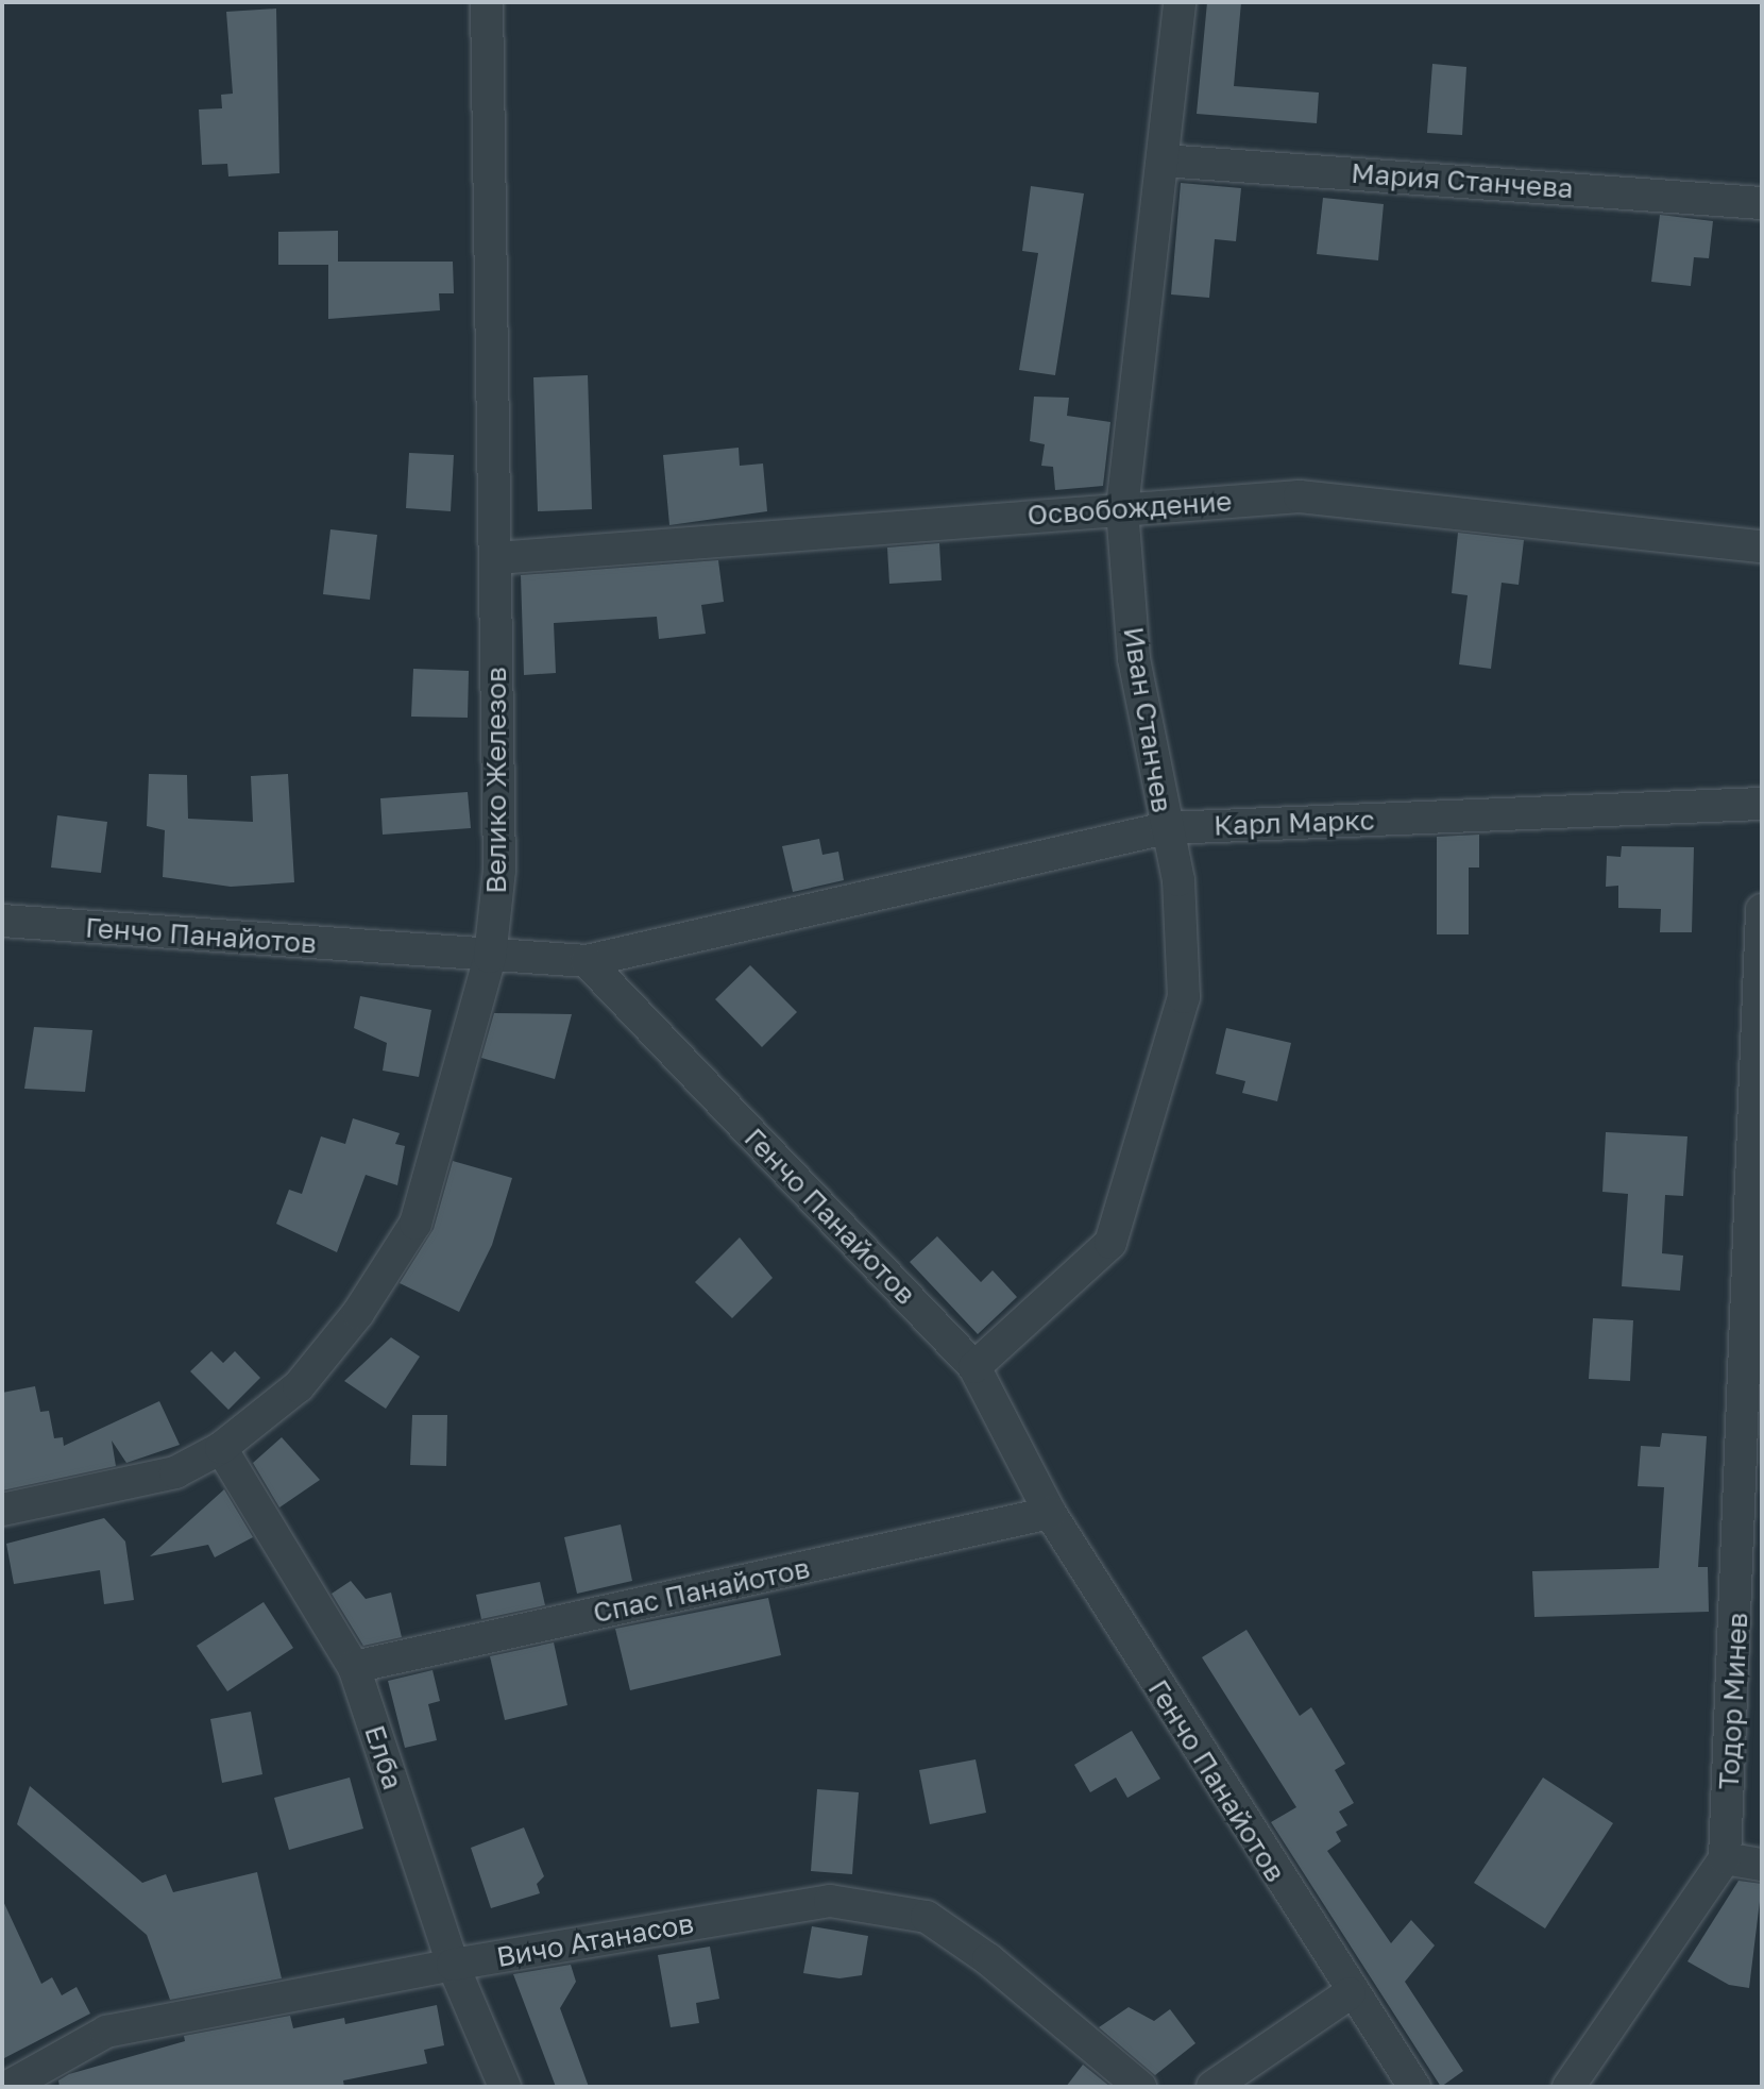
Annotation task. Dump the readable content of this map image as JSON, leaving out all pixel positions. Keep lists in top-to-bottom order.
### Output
{
  "streets": {
    "street": [
      "Мария Станчева",
      "Освобождение",
      "Иван Станчев",
      "Велико Железов",
      "Карл Маркс",
      "Генчо Панайотов",
      "Спас Панайотов",
      "Тодор Минев",
      "Елба",
      "Вичо Атанасов"
    ]
  },
  "crossings": [
    ["Мария Станчева", "Иван Станчев"],
    ["Освобождение", "Иван Станчев"],
    ["Освобождение", "Велико Железов"],
    ["Иван Станчев", "Карл Маркс"],
    ["Иван Станчев", "Генчо Панайотов"],
    ["Велико Железов", "Генчо Панайотов"],
    ["Велико Железов", "Елба"],
    ["Карл Маркс", "Генчо Панайотов"],
    ["Генчо Панайотов", "Спас Панайотов"],
    ["Спас Панайотов", "Елба"],
    ["Елба", "Вичо Атанасов"]
  ]
}
